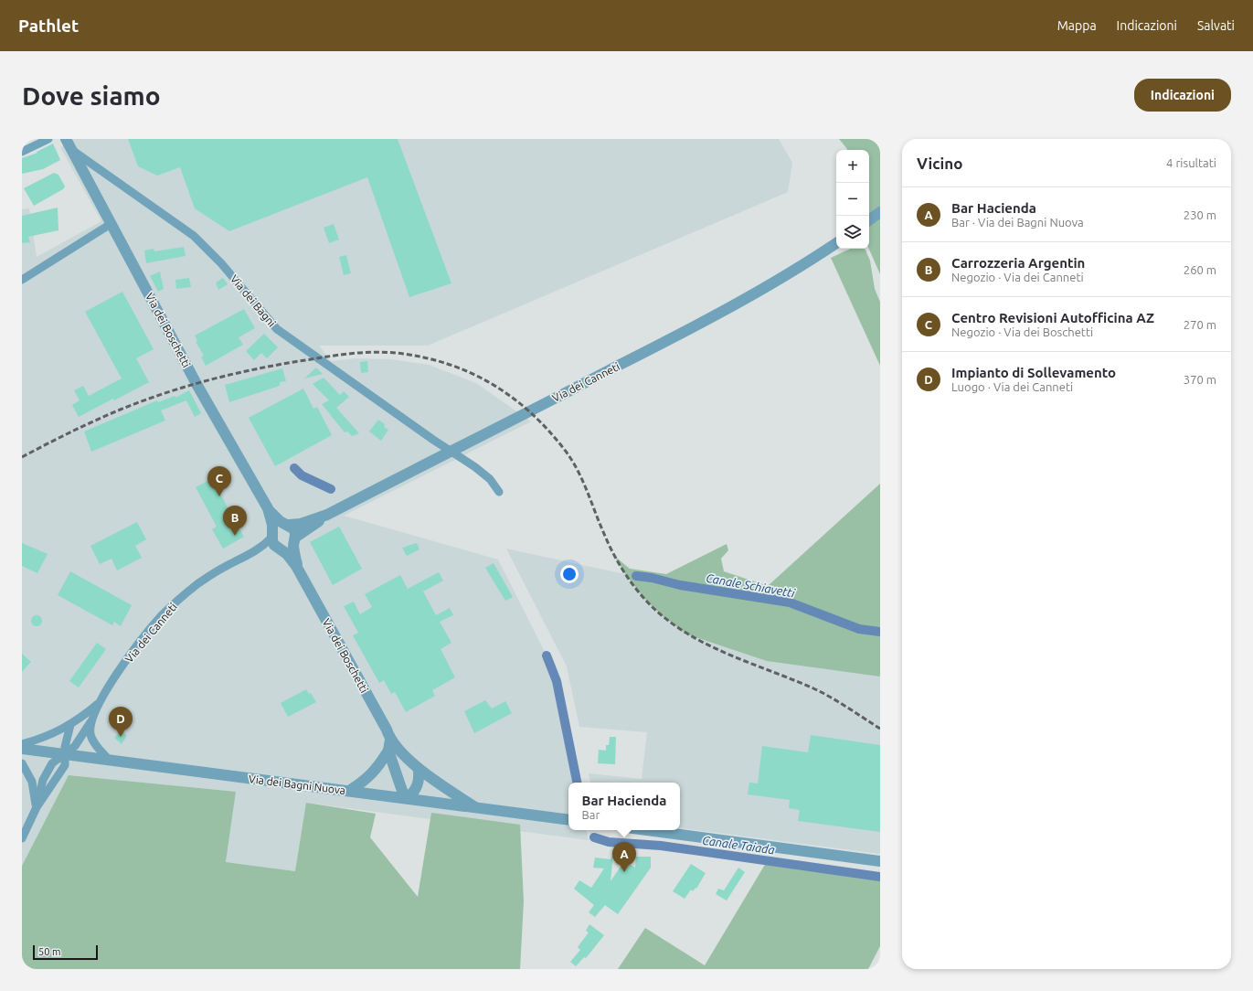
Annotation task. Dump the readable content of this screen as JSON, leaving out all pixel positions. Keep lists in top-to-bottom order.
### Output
{
  "streets": {
    "street": [
      "Via dei Bagni",
      "Via dei Boschetti",
      "Via dei Canneti",
      "Via dei Bagni Nuova"
    ]
  },
  "crossings": [
    ["Via dei Bagni", "Via dei Boschetti"],
    ["Via dei Bagni", "Via dei Canneti"],
    ["Via dei Boschetti", "Via dei Canneti"],
    ["Via dei Boschetti", "Via dei Bagni Nuova"],
    ["Via dei Canneti", "Via dei Bagni Nuova"]
  ],
  "water": ["Canale Schiavetti", "Canale Taiada"],
  "scale_bar": "50 m",
  "page": {
    "header": "Pathlet",
    "nav": ["Mappa", "Indicazioni", "Salvati"],
    "buttons": "Indicazioni",
    "title": "Dove siamo",
    "heading": ["Vicino", "4 risultati"],
    "map_buttons": ["+", "−"],
    "list": [
      {
        "mark": "A",
        "name": "Bar Hacienda",
        "note": "Bar · Via dei Bagni Nuova",
        "value": "230 m"
      },
      {
        "mark": "B",
        "name": "Carrozzeria Argentin",
        "note": "Negozio · Via dei Canneti",
        "value": "260 m"
      },
      {
        "mark": "C",
        "name": "Centro Revisioni Autofficina AZ",
        "note": "Negozio · Via dei Boschetti",
        "value": "270 m"
      },
      {
        "mark": "D",
        "name": "Impianto di Sollevamento",
        "note": "Luogo · Via dei Canneti",
        "value": "370 m"
      }
    ],
    "pins": [
      "C",
      "B",
      "D",
      "A"
    ],
    "popup": ["Bar Hacienda", "Bar"],
    "scale": "50 m"
  }
}
